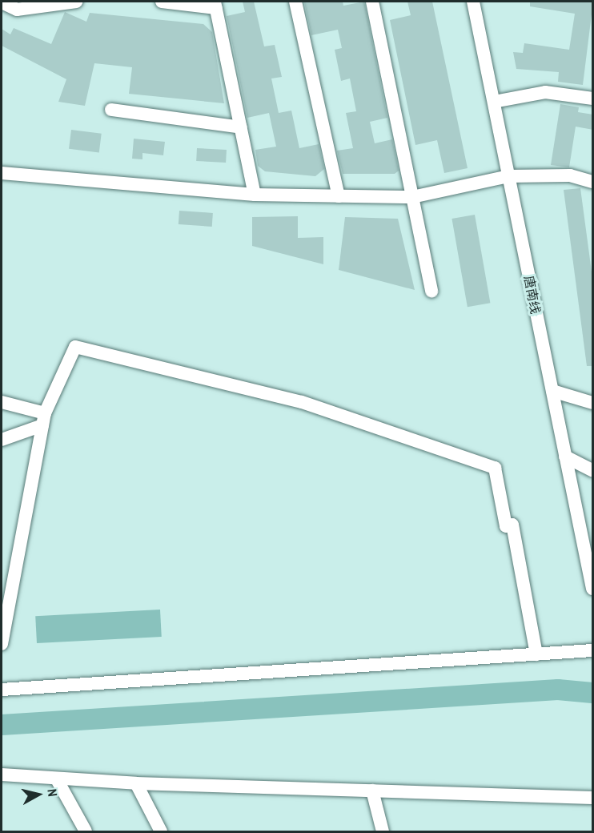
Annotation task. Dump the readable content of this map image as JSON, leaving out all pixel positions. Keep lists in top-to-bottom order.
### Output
{
  "streets": {
    "street": ["唐南线"]
  },
  "north": "right"
}
